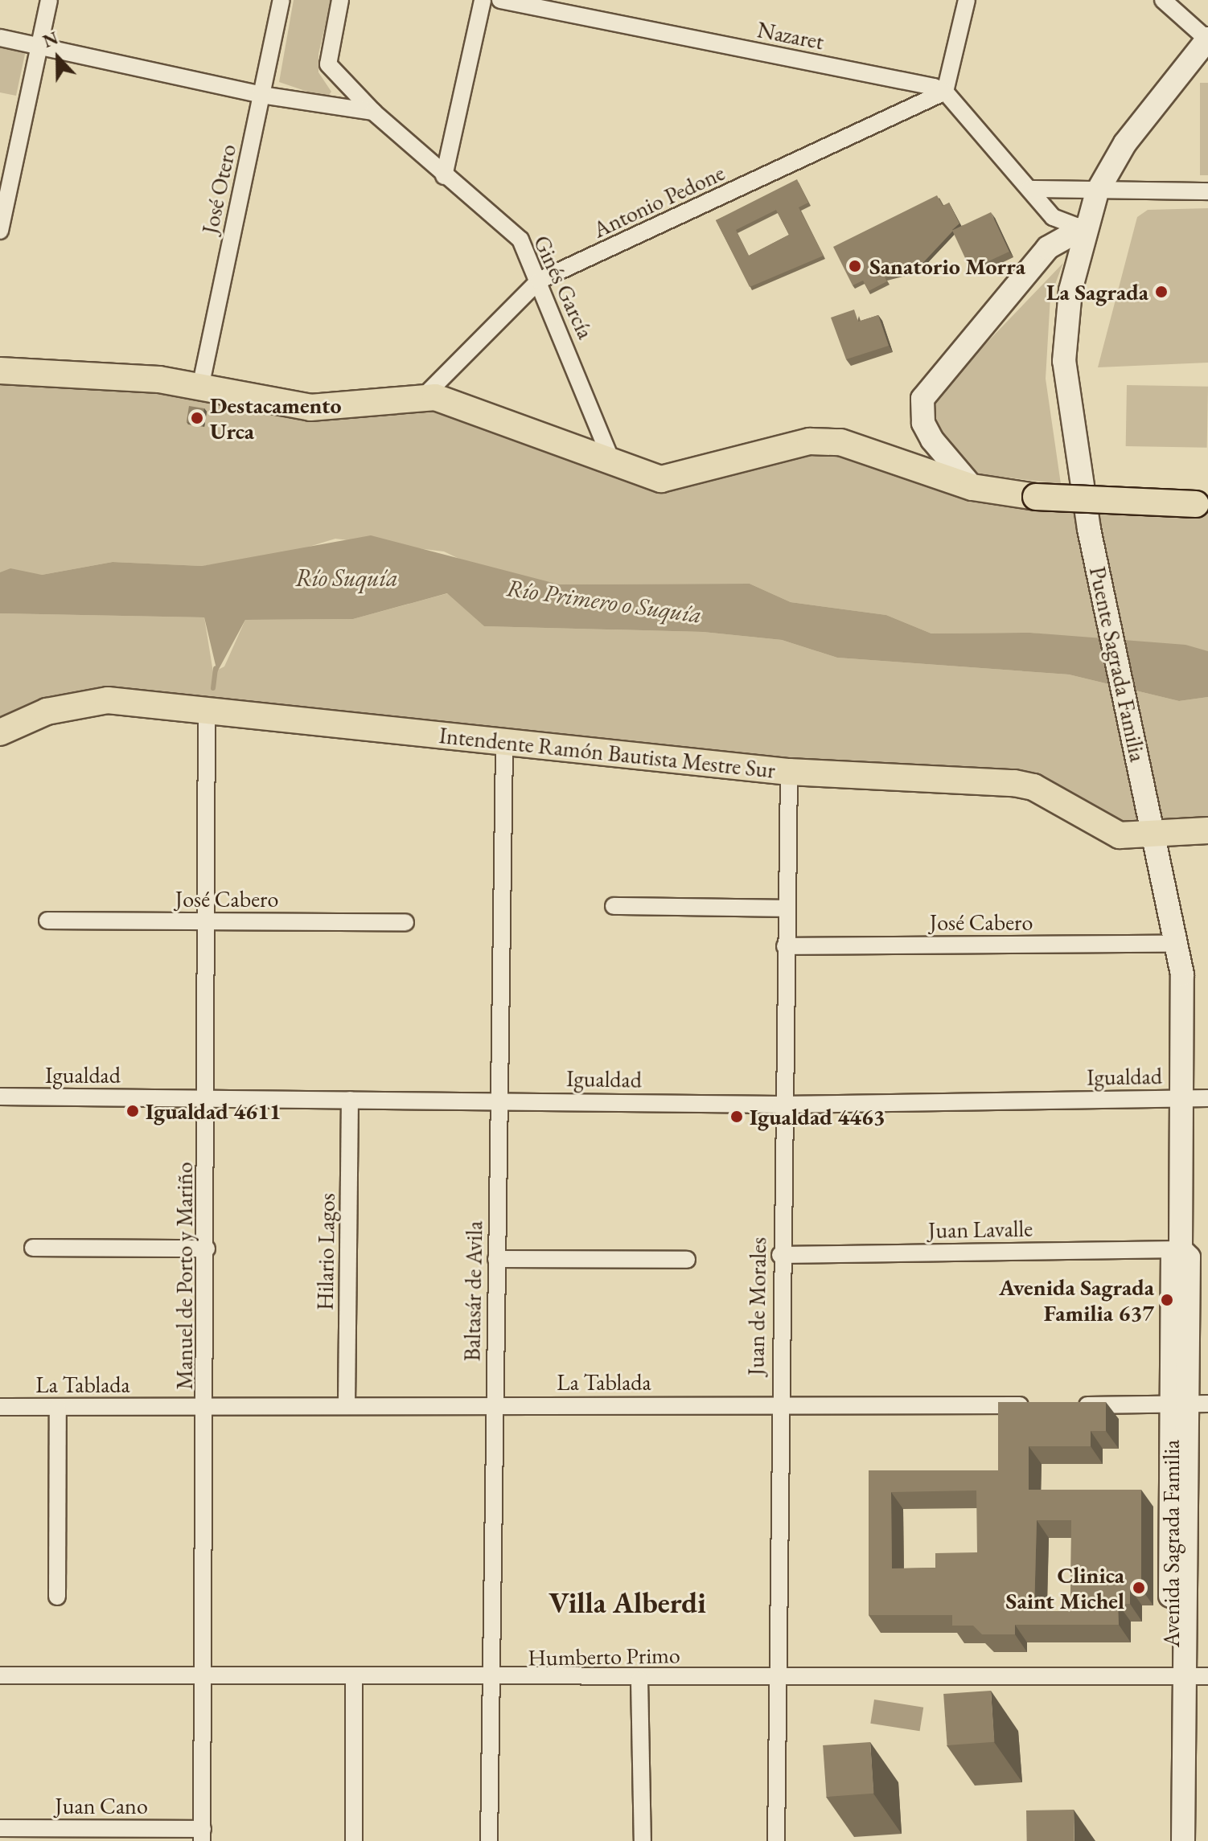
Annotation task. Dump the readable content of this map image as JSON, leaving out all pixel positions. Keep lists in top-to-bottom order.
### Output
{
  "streets": {
    "main road": ["Puente Sagrada Familia", "Intendente Ramón Bautista Mestre Sur", "Avenida Sagrada Familia"],
    "street": [
      "Nazaret",
      "José Otero",
      "Antonio Pedone",
      "Ginés García",
      "José Cabero",
      "Igualdad",
      "Juan Lavalle",
      "Hilario Lagos",
      "Manuel de Porto y Mariño",
      "Baltasár de Avila",
      "Juan de Morales",
      "La Tablada",
      "Humberto Primo",
      "Juan Cano"
    ]
  },
  "crossings": [
    ["Nazaret", "Antonio Pedone"],
    ["Antonio Pedone", "Ginés García"],
    ["Puente Sagrada Familia", "Avenida Sagrada Familia"],
    ["Intendente Ramón Bautista Mestre Sur", "Manuel de Porto y Mariño"],
    ["Intendente Ramón Bautista Mestre Sur", "Baltasár de Avila"],
    ["Intendente Ramón Bautista Mestre Sur", "Juan de Morales"],
    ["Intendente Ramón Bautista Mestre Sur", "Avenida Sagrada Familia"],
    ["José Cabero", "Manuel de Porto y Mariño"],
    ["José Cabero", "Juan de Morales"],
    ["José Cabero", "Avenida Sagrada Familia"],
    ["Igualdad", "Hilario Lagos"],
    ["Igualdad", "Manuel de Porto y Mariño"],
    ["Igualdad", "Baltasár de Avila"],
    ["Igualdad", "Juan de Morales"],
    ["Igualdad", "Avenida Sagrada Familia"],
    ["Juan Lavalle", "Juan de Morales"],
    ["Juan Lavalle", "Avenida Sagrada Familia"],
    ["Hilario Lagos", "La Tablada"],
    ["Manuel de Porto y Mariño", "La Tablada"],
    ["Manuel de Porto y Mariño", "Humberto Primo"],
    ["Manuel de Porto y Mariño", "Juan Cano"],
    ["Baltasár de Avila", "La Tablada"],
    ["Baltasár de Avila", "Humberto Primo"],
    ["Juan de Morales", "La Tablada"],
    ["Juan de Morales", "Humberto Primo"],
    ["Avenida Sagrada Familia", "Humberto Primo"]
  ],
  "districts": ["Villa Alberdi"],
  "water": ["Río Suquía", "Río Primero o Suquía"],
  "places": [
    "Sanatorio Morra",
    "La Sagrada",
    "Destacamento Urca",
    "Igualdad 4611",
    "Igualdad 4463",
    "Avenida Sagrada Familia 637",
    "Clinica Saint Michel"
  ],
  "north": "top"
}
